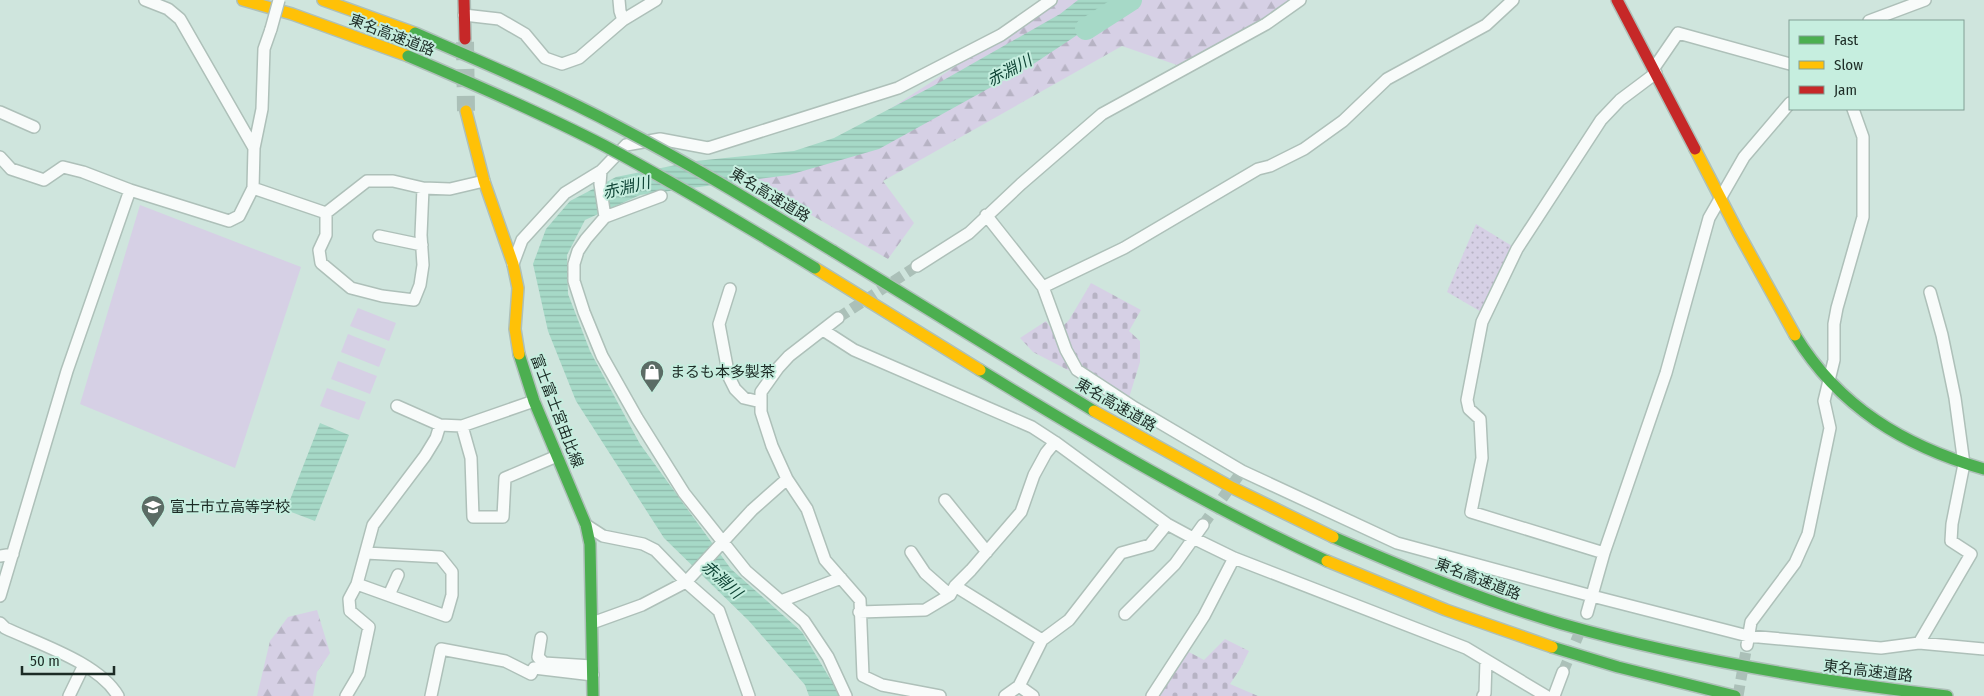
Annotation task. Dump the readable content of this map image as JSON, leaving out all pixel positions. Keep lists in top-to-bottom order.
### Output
{
  "streets": {
    "main road": ["東名高速道路", "富士富士宮由比線"]
  },
  "water": ["赤淵川"],
  "places": {
    "shop": ["まるも本多製茶"],
    "school or university": ["富士市立高等学校"]
  },
  "legend": ["Fast", "Slow", "Jam"],
  "scale_bar": "50 m"
}
